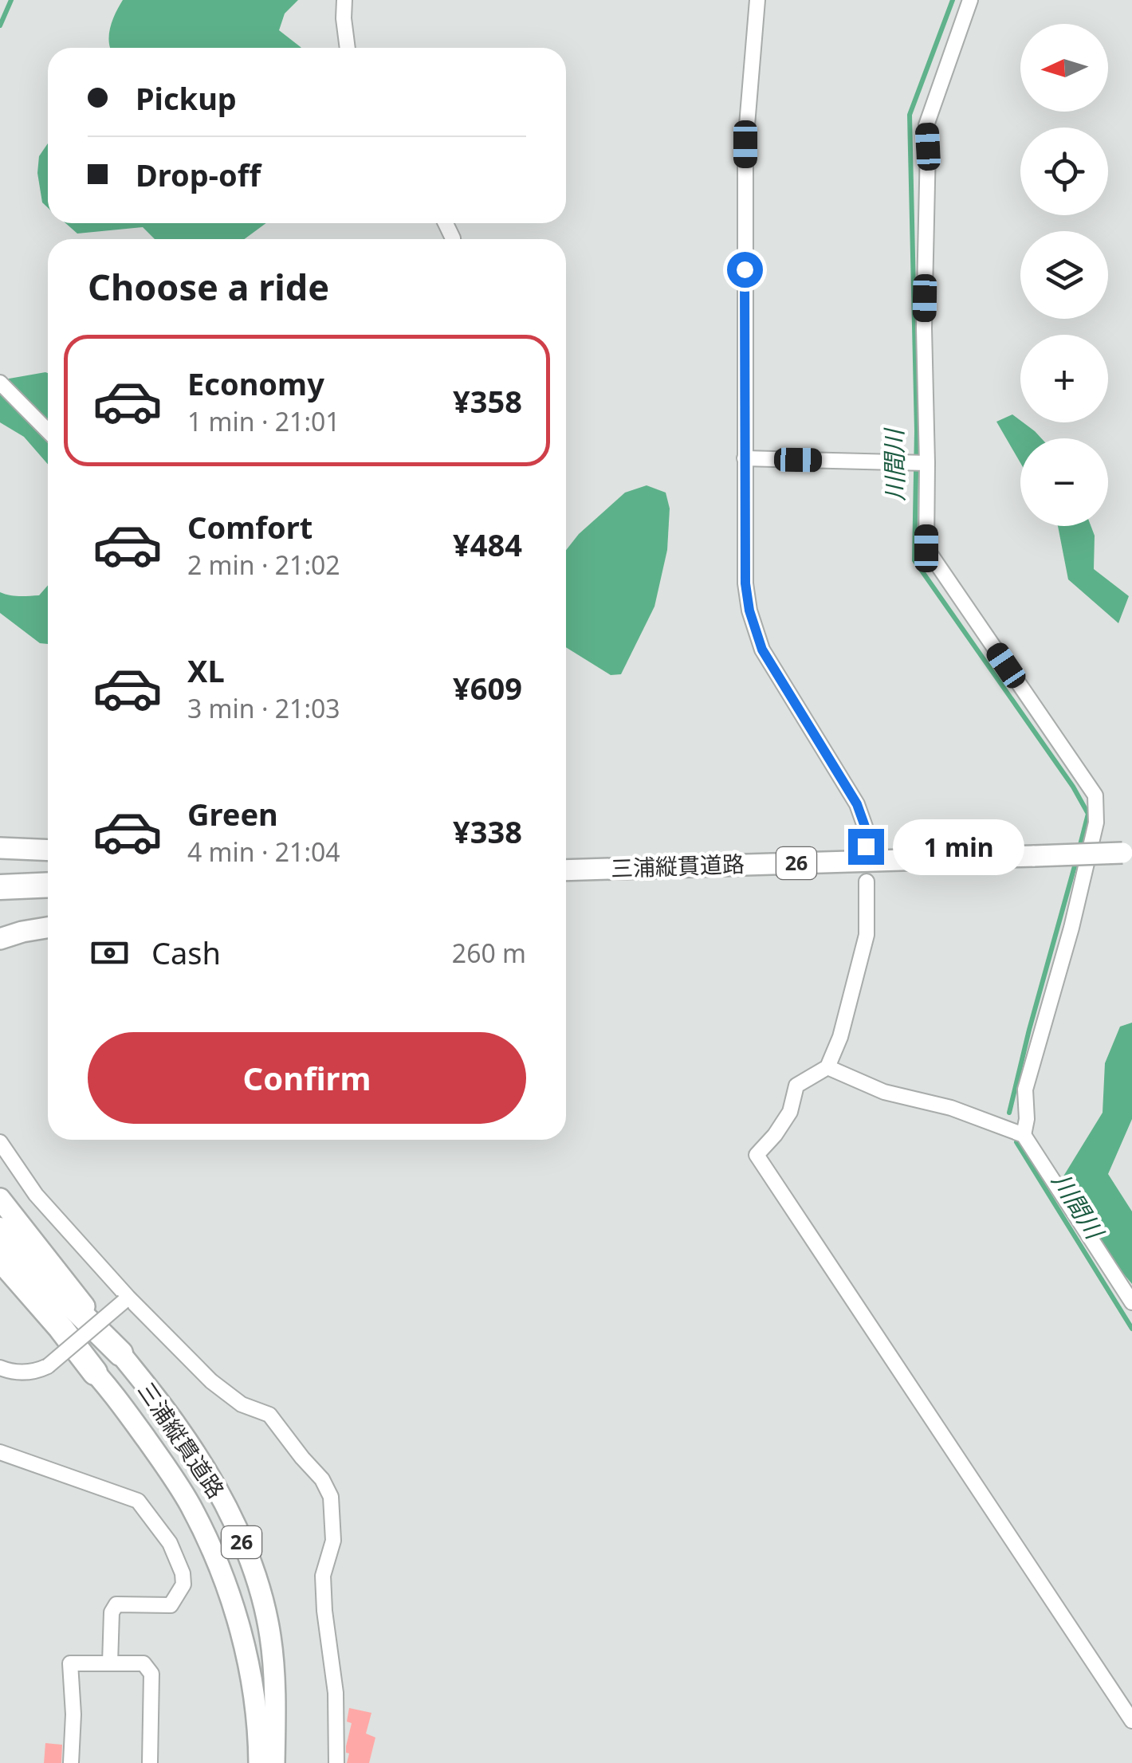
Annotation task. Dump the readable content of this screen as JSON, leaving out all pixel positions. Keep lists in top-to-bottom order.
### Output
{
  "streets": {
    "highway": ["26"],
    "main road": ["三浦縦貫道路"]
  },
  "crossings": [
    ["26", "三浦縦貫道路"]
  ],
  "water": ["川間川"],
  "north": "left",
  "page": {
    "map_buttons": ["+", "−"],
    "banner": ["Pickup", "Drop-off"],
    "heading": "Choose a ride",
    "list": [
      {
        "name": "Economy",
        "note": "1 min · 21:01",
        "value": "¥358"
      },
      {
        "name": "Comfort",
        "note": "2 min · 21:02",
        "value": "¥484"
      },
      {
        "name": "XL",
        "note": "3 min · 21:03",
        "value": "¥609"
      },
      {
        "name": "Green",
        "note": "4 min · 21:04",
        "value": "¥338"
      }
    ],
    "bubble": "1 min",
    "pay": ["Cash", "260 m"],
    "buttons": "Confirm"
  }
}
